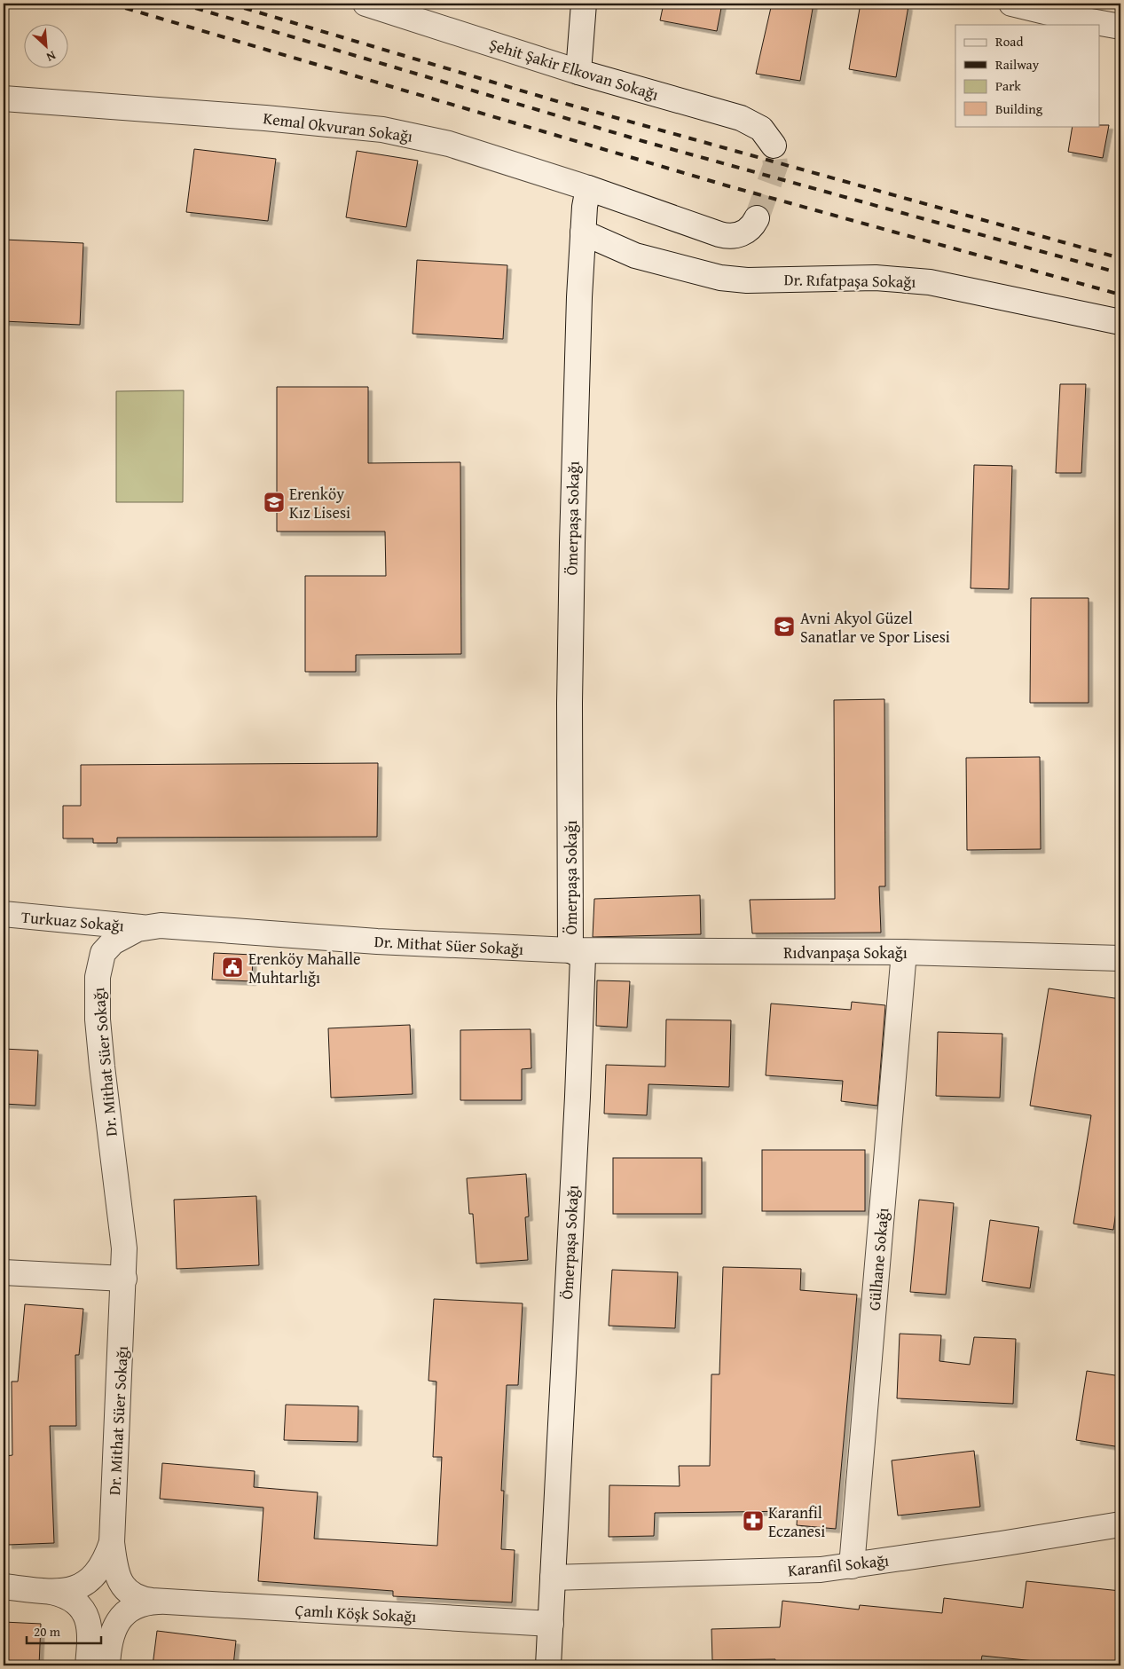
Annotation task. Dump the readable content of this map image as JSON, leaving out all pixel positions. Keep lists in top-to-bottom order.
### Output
{
  "streets": {
    "street": [
      "Şehit Şakir Elkovan Sokağı",
      "Kemal Okvuran Sokağı",
      "Dr. Rıfatpaşa Sokağı",
      "Ömerpaşa Sokağı",
      "Turkuaz Sokağı",
      "Dr. Mithat Süer Sokağı",
      "Rıdvanpaşa Sokağı",
      "Gülhane Sokağı",
      "Karanfil Sokağı",
      "Çamlı Köşk Sokağı"
    ]
  },
  "crossings": [
    ["Kemal Okvuran Sokağı", "Ömerpaşa Sokağı"],
    ["Dr. Rıfatpaşa Sokağı", "Ömerpaşa Sokağı"],
    ["Ömerpaşa Sokağı", "Dr. Mithat Süer Sokağı"],
    ["Ömerpaşa Sokağı", "Rıdvanpaşa Sokağı"],
    ["Ömerpaşa Sokağı", "Karanfil Sokağı"],
    ["Ömerpaşa Sokağı", "Çamlı Köşk Sokağı"],
    ["Turkuaz Sokağı", "Dr. Mithat Süer Sokağı"],
    ["Dr. Mithat Süer Sokağı", "Rıdvanpaşa Sokağı"],
    ["Dr. Mithat Süer Sokağı", "Çamlı Köşk Sokağı"],
    ["Rıdvanpaşa Sokağı", "Gülhane Sokağı"],
    ["Gülhane Sokağı", "Karanfil Sokağı"]
  ],
  "places": {
    "school or university": ["Erenköy Kız Lisesi", "Avni Akyol Güzel Sanatlar ve Spor Lisesi"],
    "public building": ["Erenköy Mahalle Muhtarlığı"],
    "pharmacy": ["Karanfil Eczanesi"]
  },
  "legend": [
    "Road",
    "Railway",
    "Park",
    "Building"
  ],
  "scale_bar": "20 m",
  "north": "bottom right"
}
